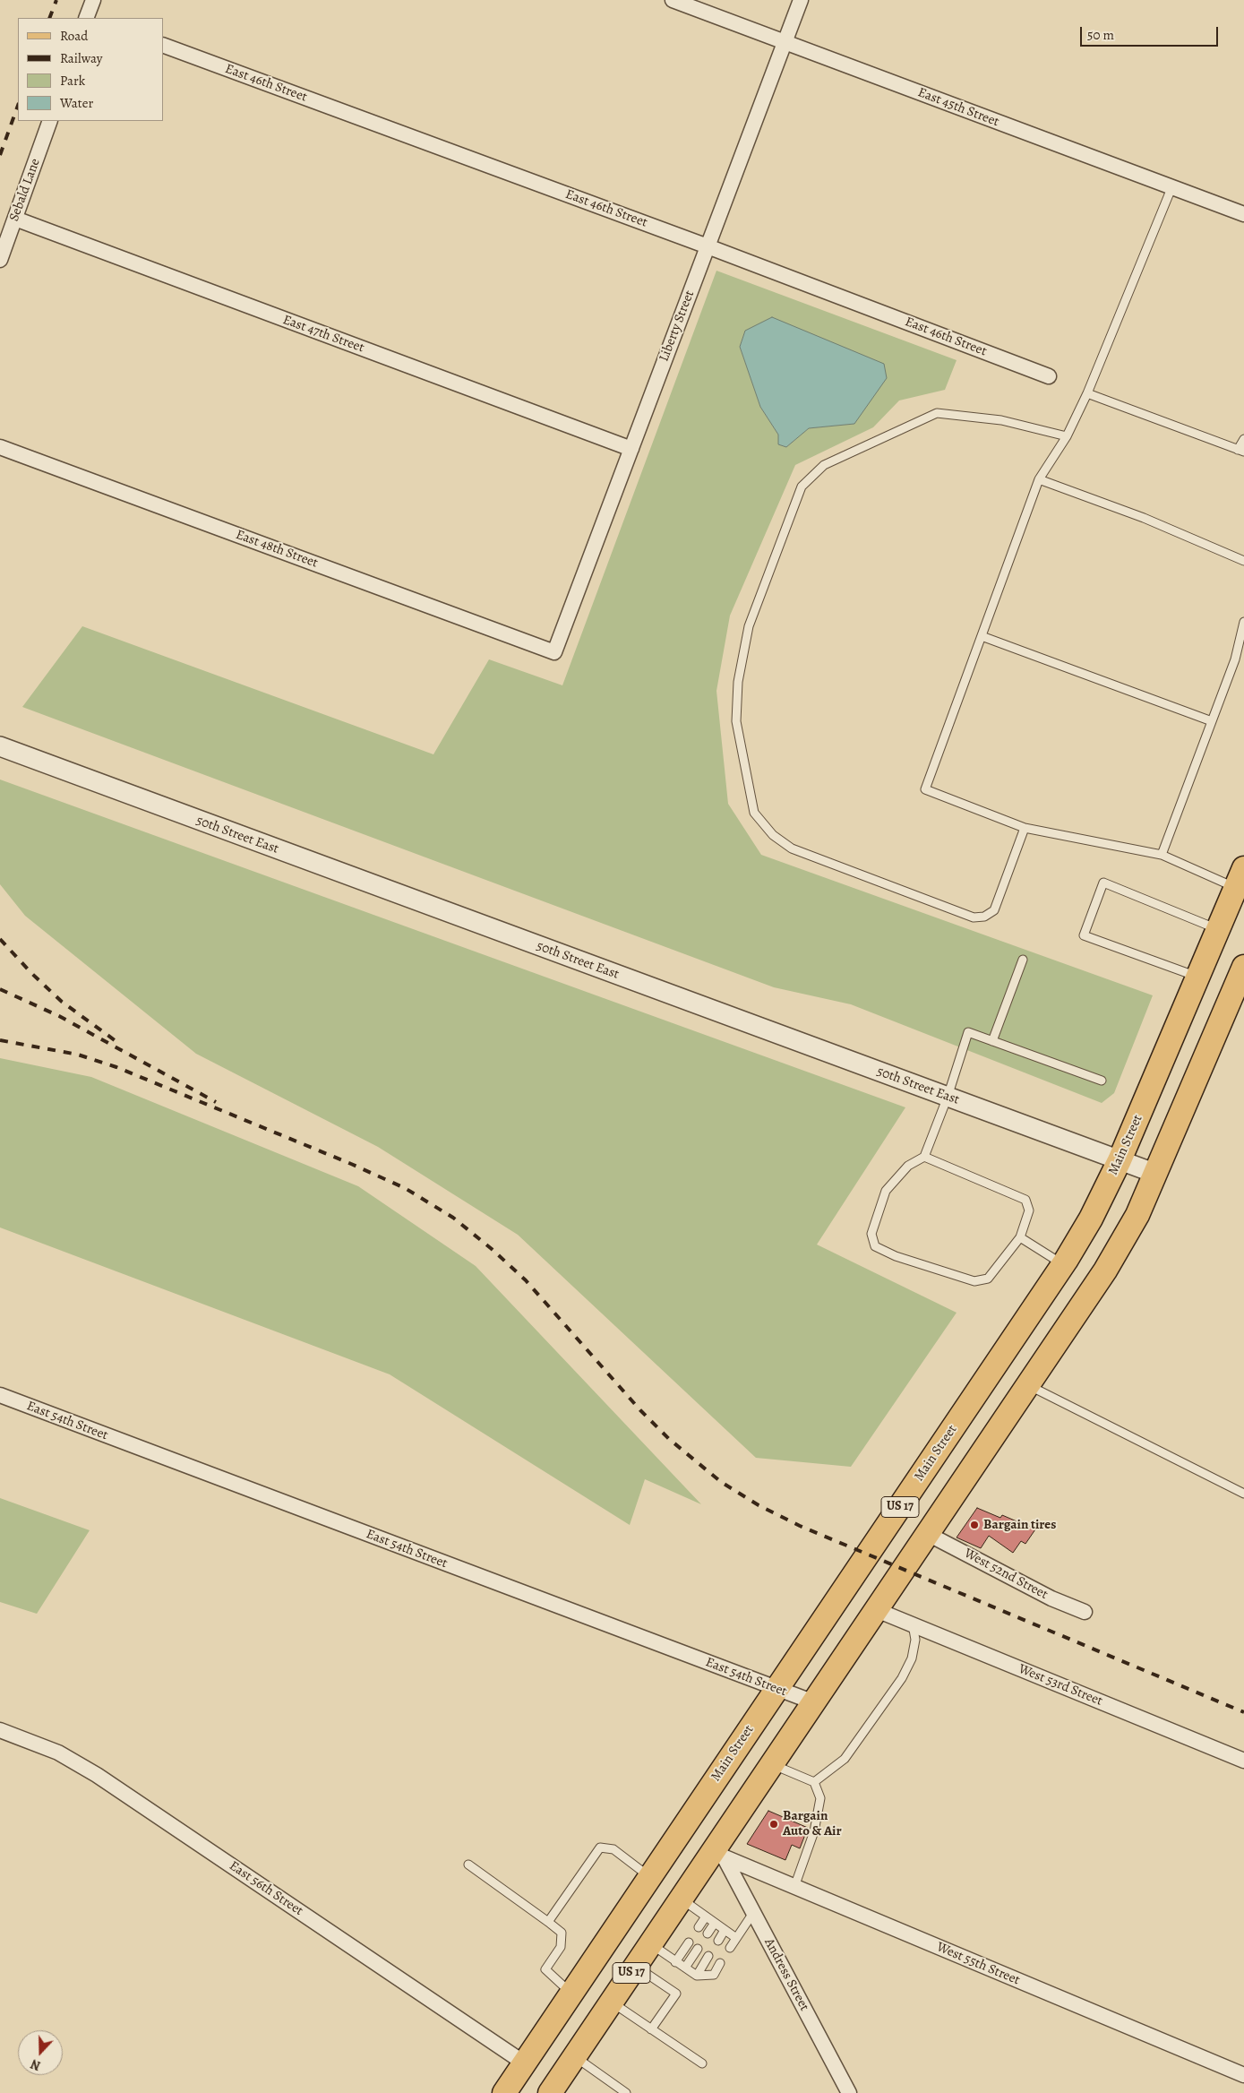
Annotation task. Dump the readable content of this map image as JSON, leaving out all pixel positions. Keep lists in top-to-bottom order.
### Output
{
  "streets": {
    "main road": ["Main Street", "US 17"],
    "street": [
      "East 46th Street",
      "East 45th Street",
      "Sebald Lane",
      "Liberty Street",
      "East 47th Street",
      "East 48th Street",
      "50th Street East",
      "East 54th Street",
      "West 52nd Street",
      "West 53rd Street",
      "East 56th Street",
      "West 55th Street",
      "Andress Street"
    ]
  },
  "crossings": [
    ["East 46th Street", "Liberty Street"],
    ["East 45th Street", "Liberty Street"],
    ["Sebald Lane", "East 47th Street"],
    ["Liberty Street", "East 47th Street"],
    ["Liberty Street", "East 48th Street"],
    ["50th Street East", "Main Street"],
    ["50th Street East", "US 17"],
    ["Main Street", "East 54th Street"],
    ["Main Street", "East 56th Street"],
    ["East 54th Street", "US 17"],
    ["US 17", "West 52nd Street"],
    ["US 17", "West 53rd Street"],
    ["US 17", "West 55th Street"],
    ["US 17", "Andress Street"],
    ["West 55th Street", "Andress Street"]
  ],
  "places": ["Bargain tires", "Bargain Auto & Air"],
  "legend": [
    "Road",
    "Railway",
    "Park",
    "Water"
  ],
  "scale_bar": "50 m",
  "north": "bottom"
}
